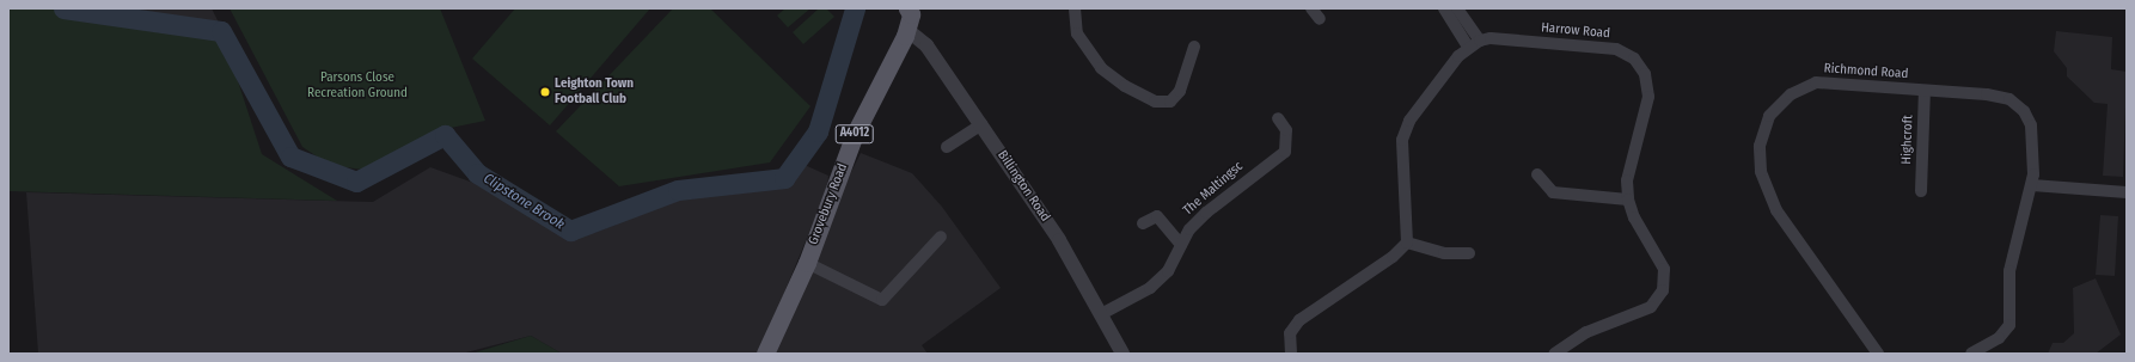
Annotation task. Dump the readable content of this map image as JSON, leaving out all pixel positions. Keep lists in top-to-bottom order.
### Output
{
  "streets": {
    "main road": ["A4012", "Grovebury Road"],
    "street": [
      "Harrow Road",
      "Richmond Road",
      "Highcroft",
      "Billington Road",
      "The Maltingsc"
    ]
  },
  "crossings": [
    ["Richmond Road", "Highcroft"],
    ["A4012", "Billington Road"],
    ["A4012", "Grovebury Road"],
    ["Billington Road", "The Maltingsc"],
    ["Billington Road", "Grovebury Road"]
  ],
  "water": ["Clipstone Brook"],
  "parks": ["Parsons Close Recreation Ground"],
  "places": ["Leighton Town Football Club"]
}
